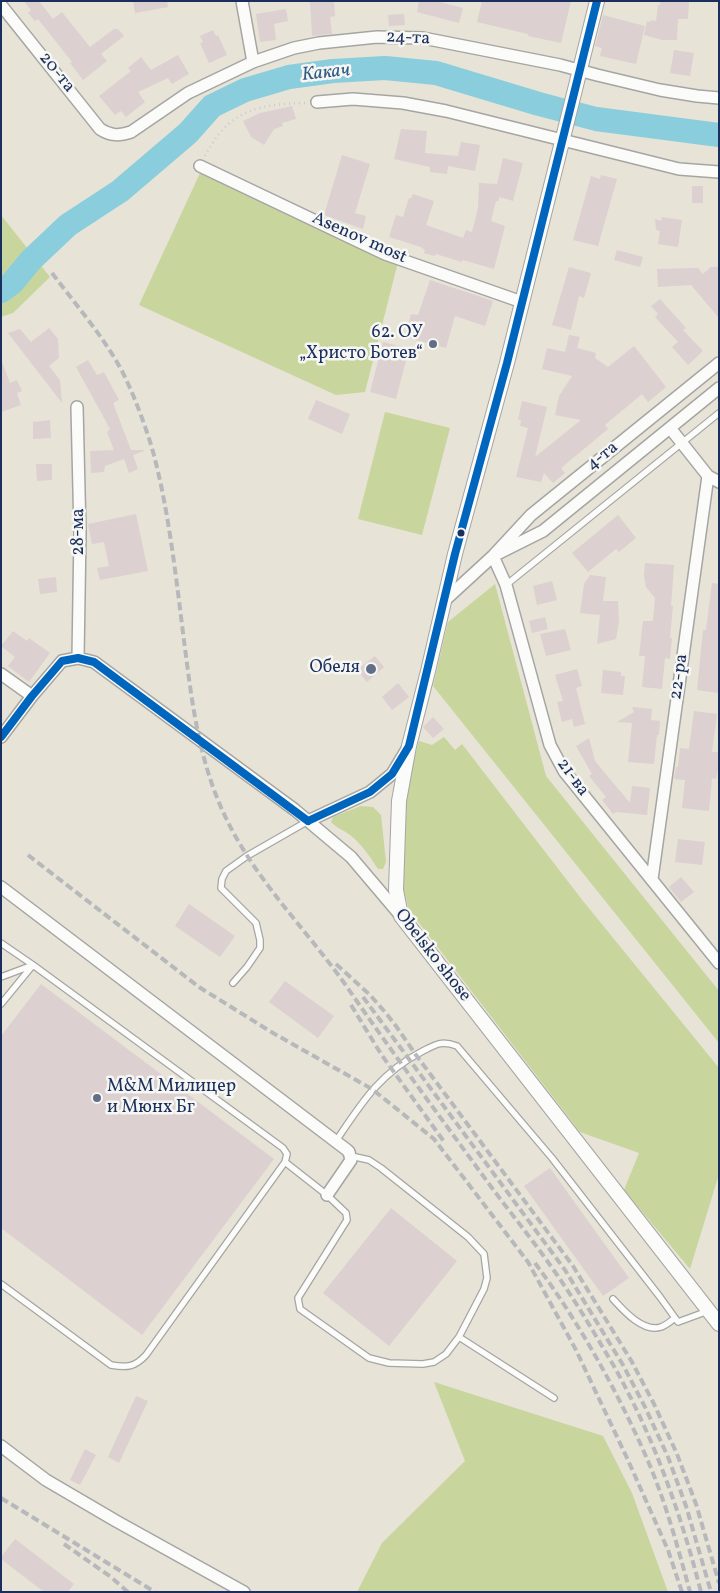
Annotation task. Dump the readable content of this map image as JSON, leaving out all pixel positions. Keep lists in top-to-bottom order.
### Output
{
  "streets": {
    "street": [
      "24-та",
      "20-та",
      "Asenov most",
      "4-та",
      "28-ма",
      "22-ра",
      "21-ва",
      "Obelsko shose"
    ]
  },
  "crossings": [
    ["24-та", "20-та"],
    ["4-та", "21-ва"],
    ["28-ма", "Obelsko shose"],
    ["22-ра", "21-ва"]
  ],
  "water": ["Какач"],
  "places": ["62. ОУ „Христо Ботев“", "Обеля", "М&M Mилицер и Мюнх Бг"]
}
